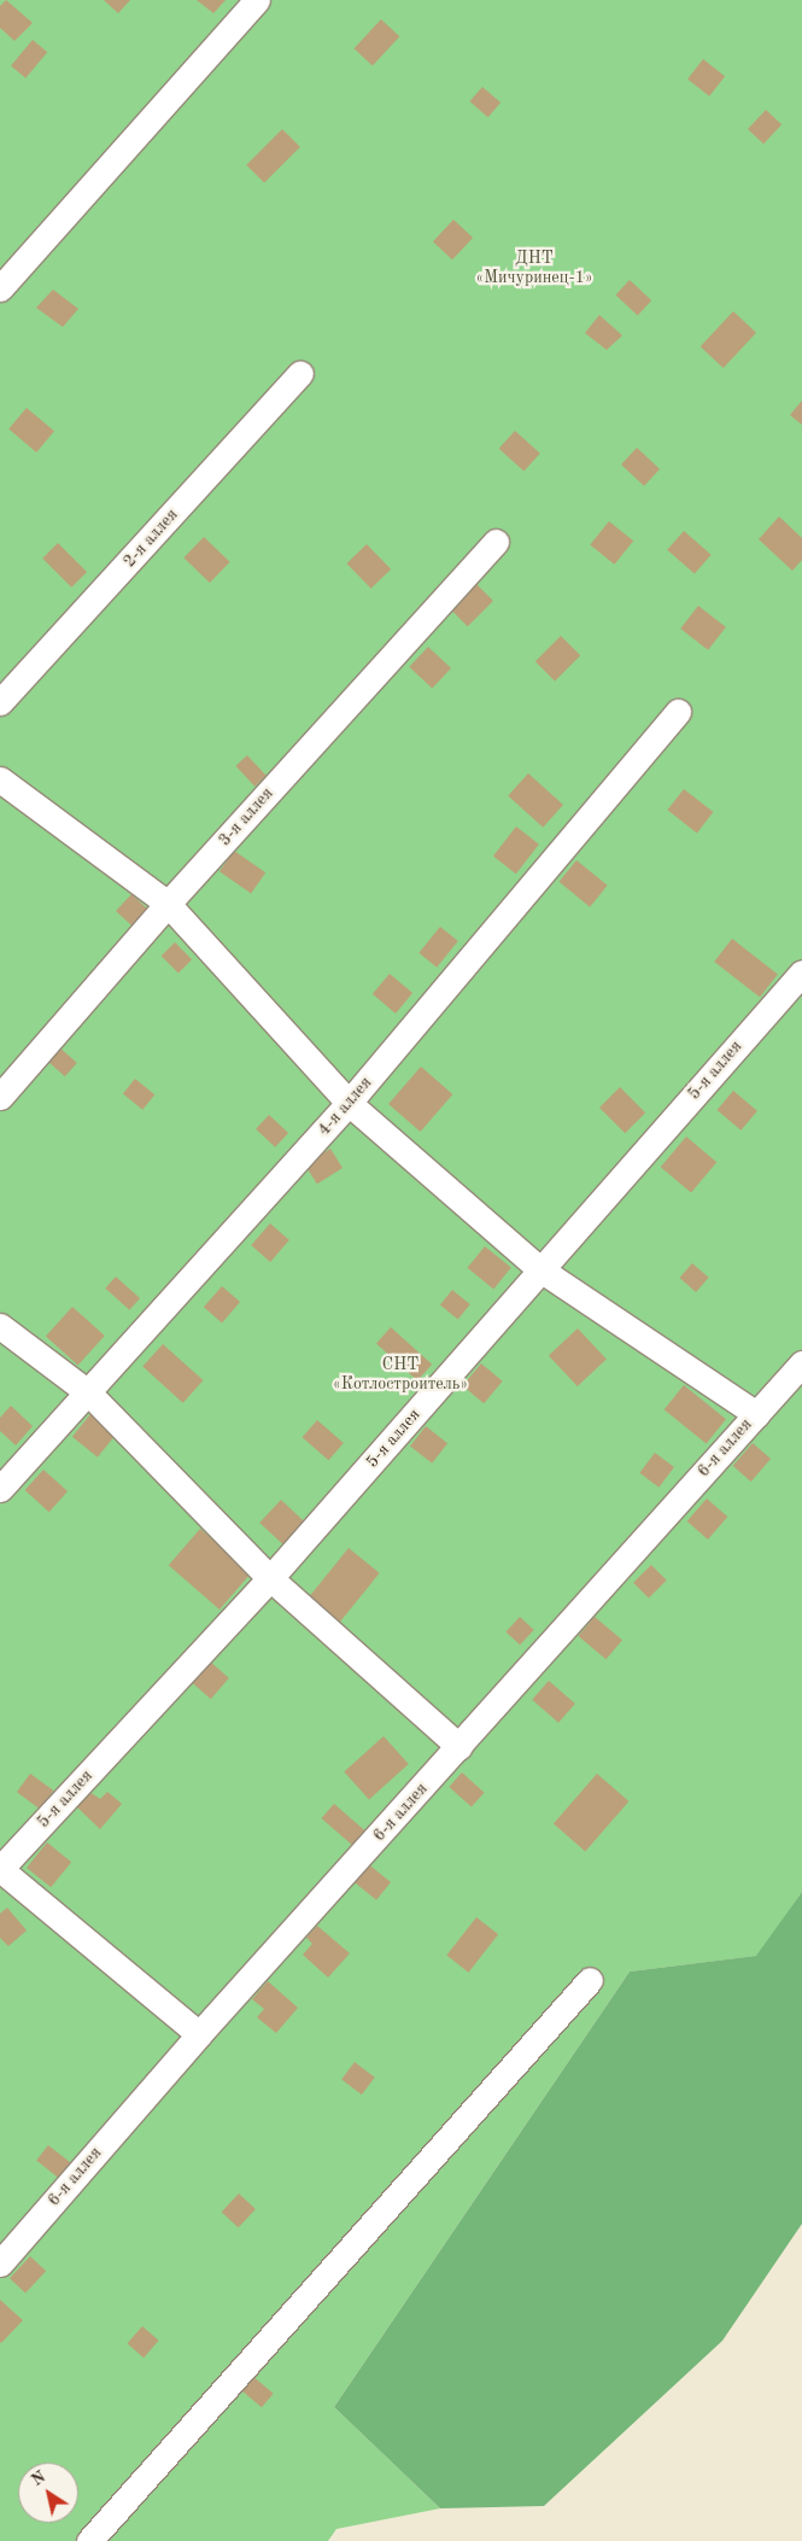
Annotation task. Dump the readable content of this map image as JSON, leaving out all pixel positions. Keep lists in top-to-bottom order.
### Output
{
  "streets": {
    "street": [
      "2-я аллея",
      "3-я аллея",
      "5-я аллея",
      "4-я аллея",
      "6-я аллея"
    ]
  },
  "parks": ["ДНТ «Мичуринец-1»", "СНТ «Котлостроитель»"],
  "north": "top left"
}
